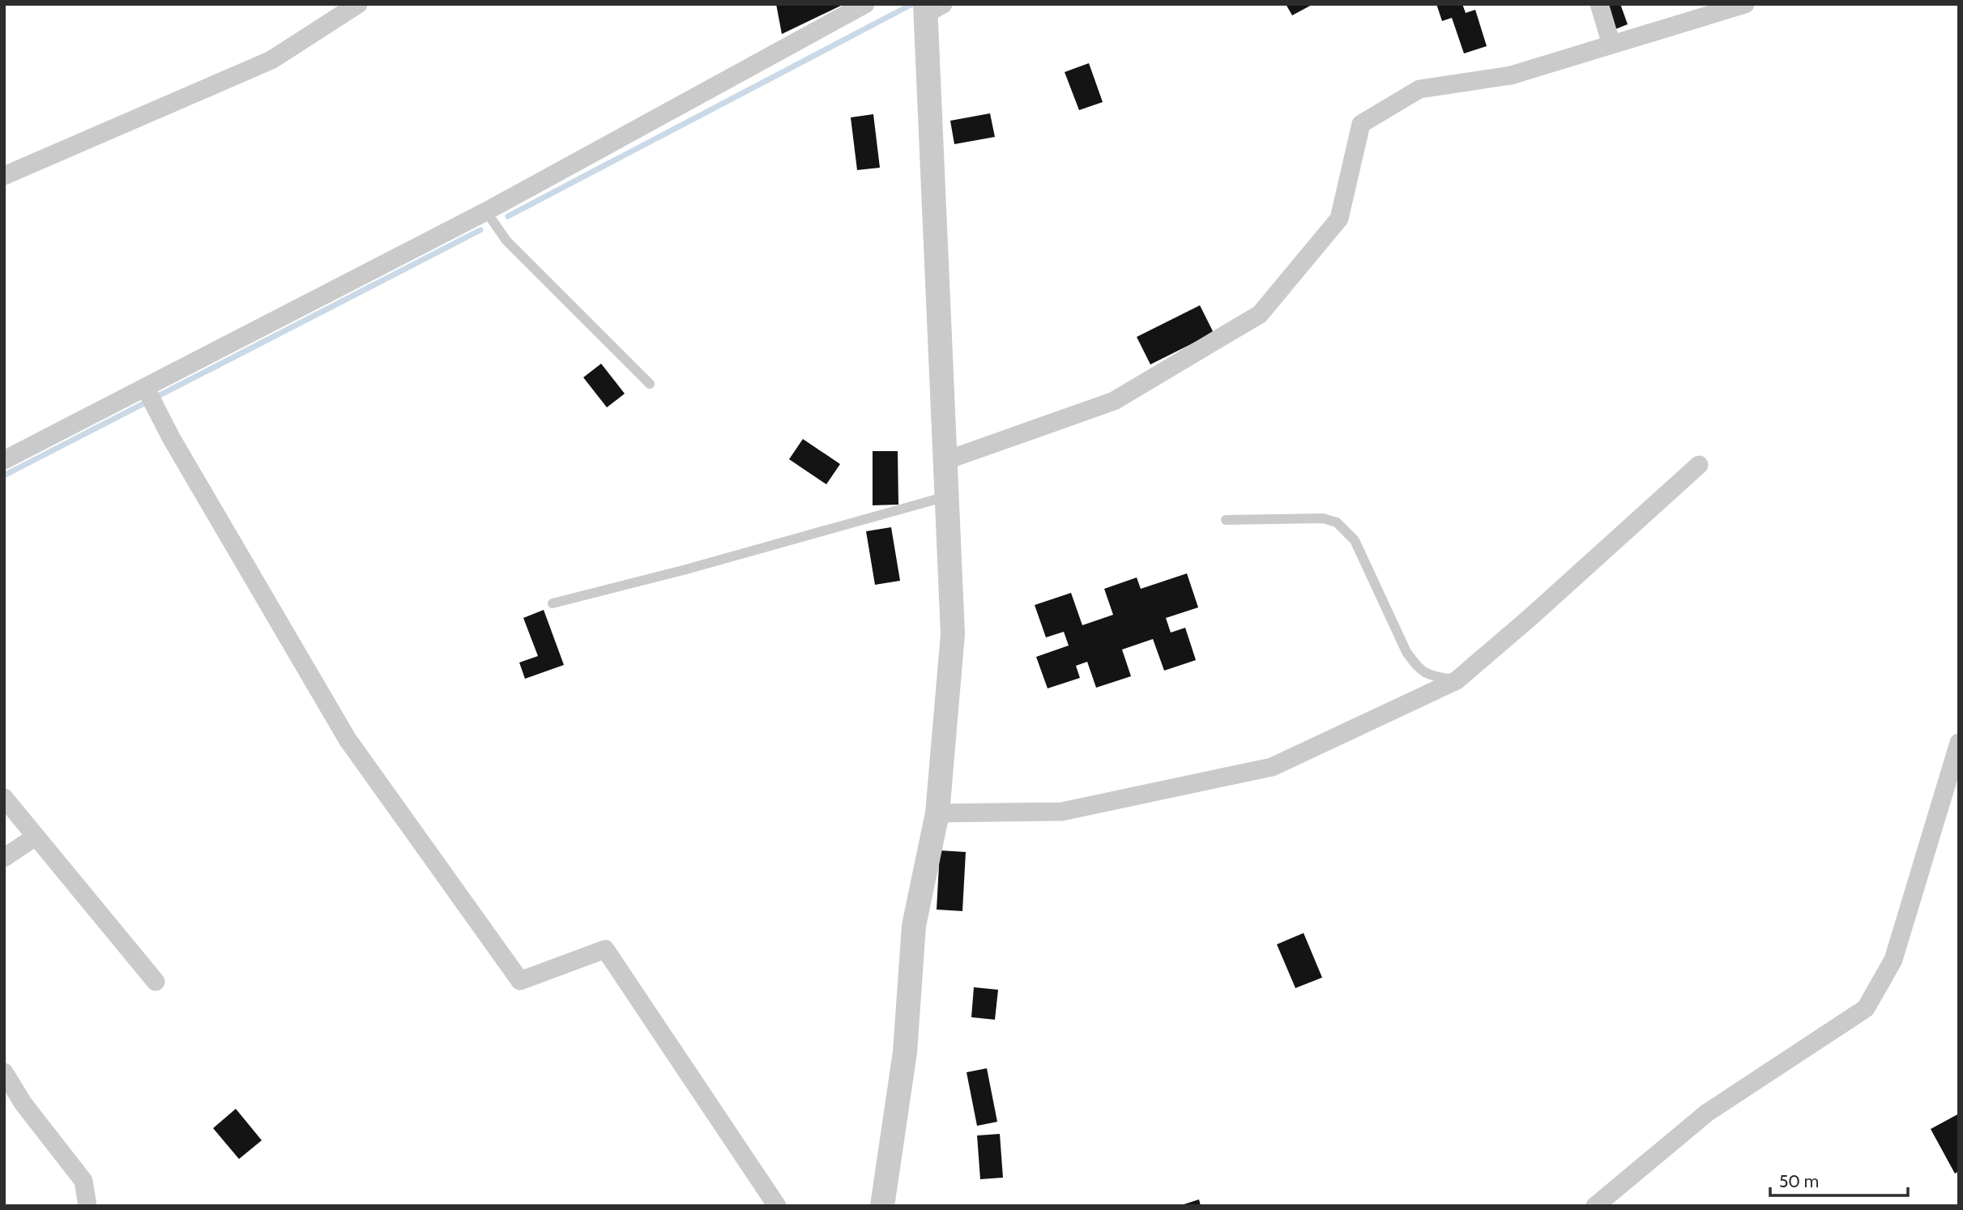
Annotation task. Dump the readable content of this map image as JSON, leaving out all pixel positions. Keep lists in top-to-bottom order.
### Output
{
  "scale_bar": "50 m"
}
